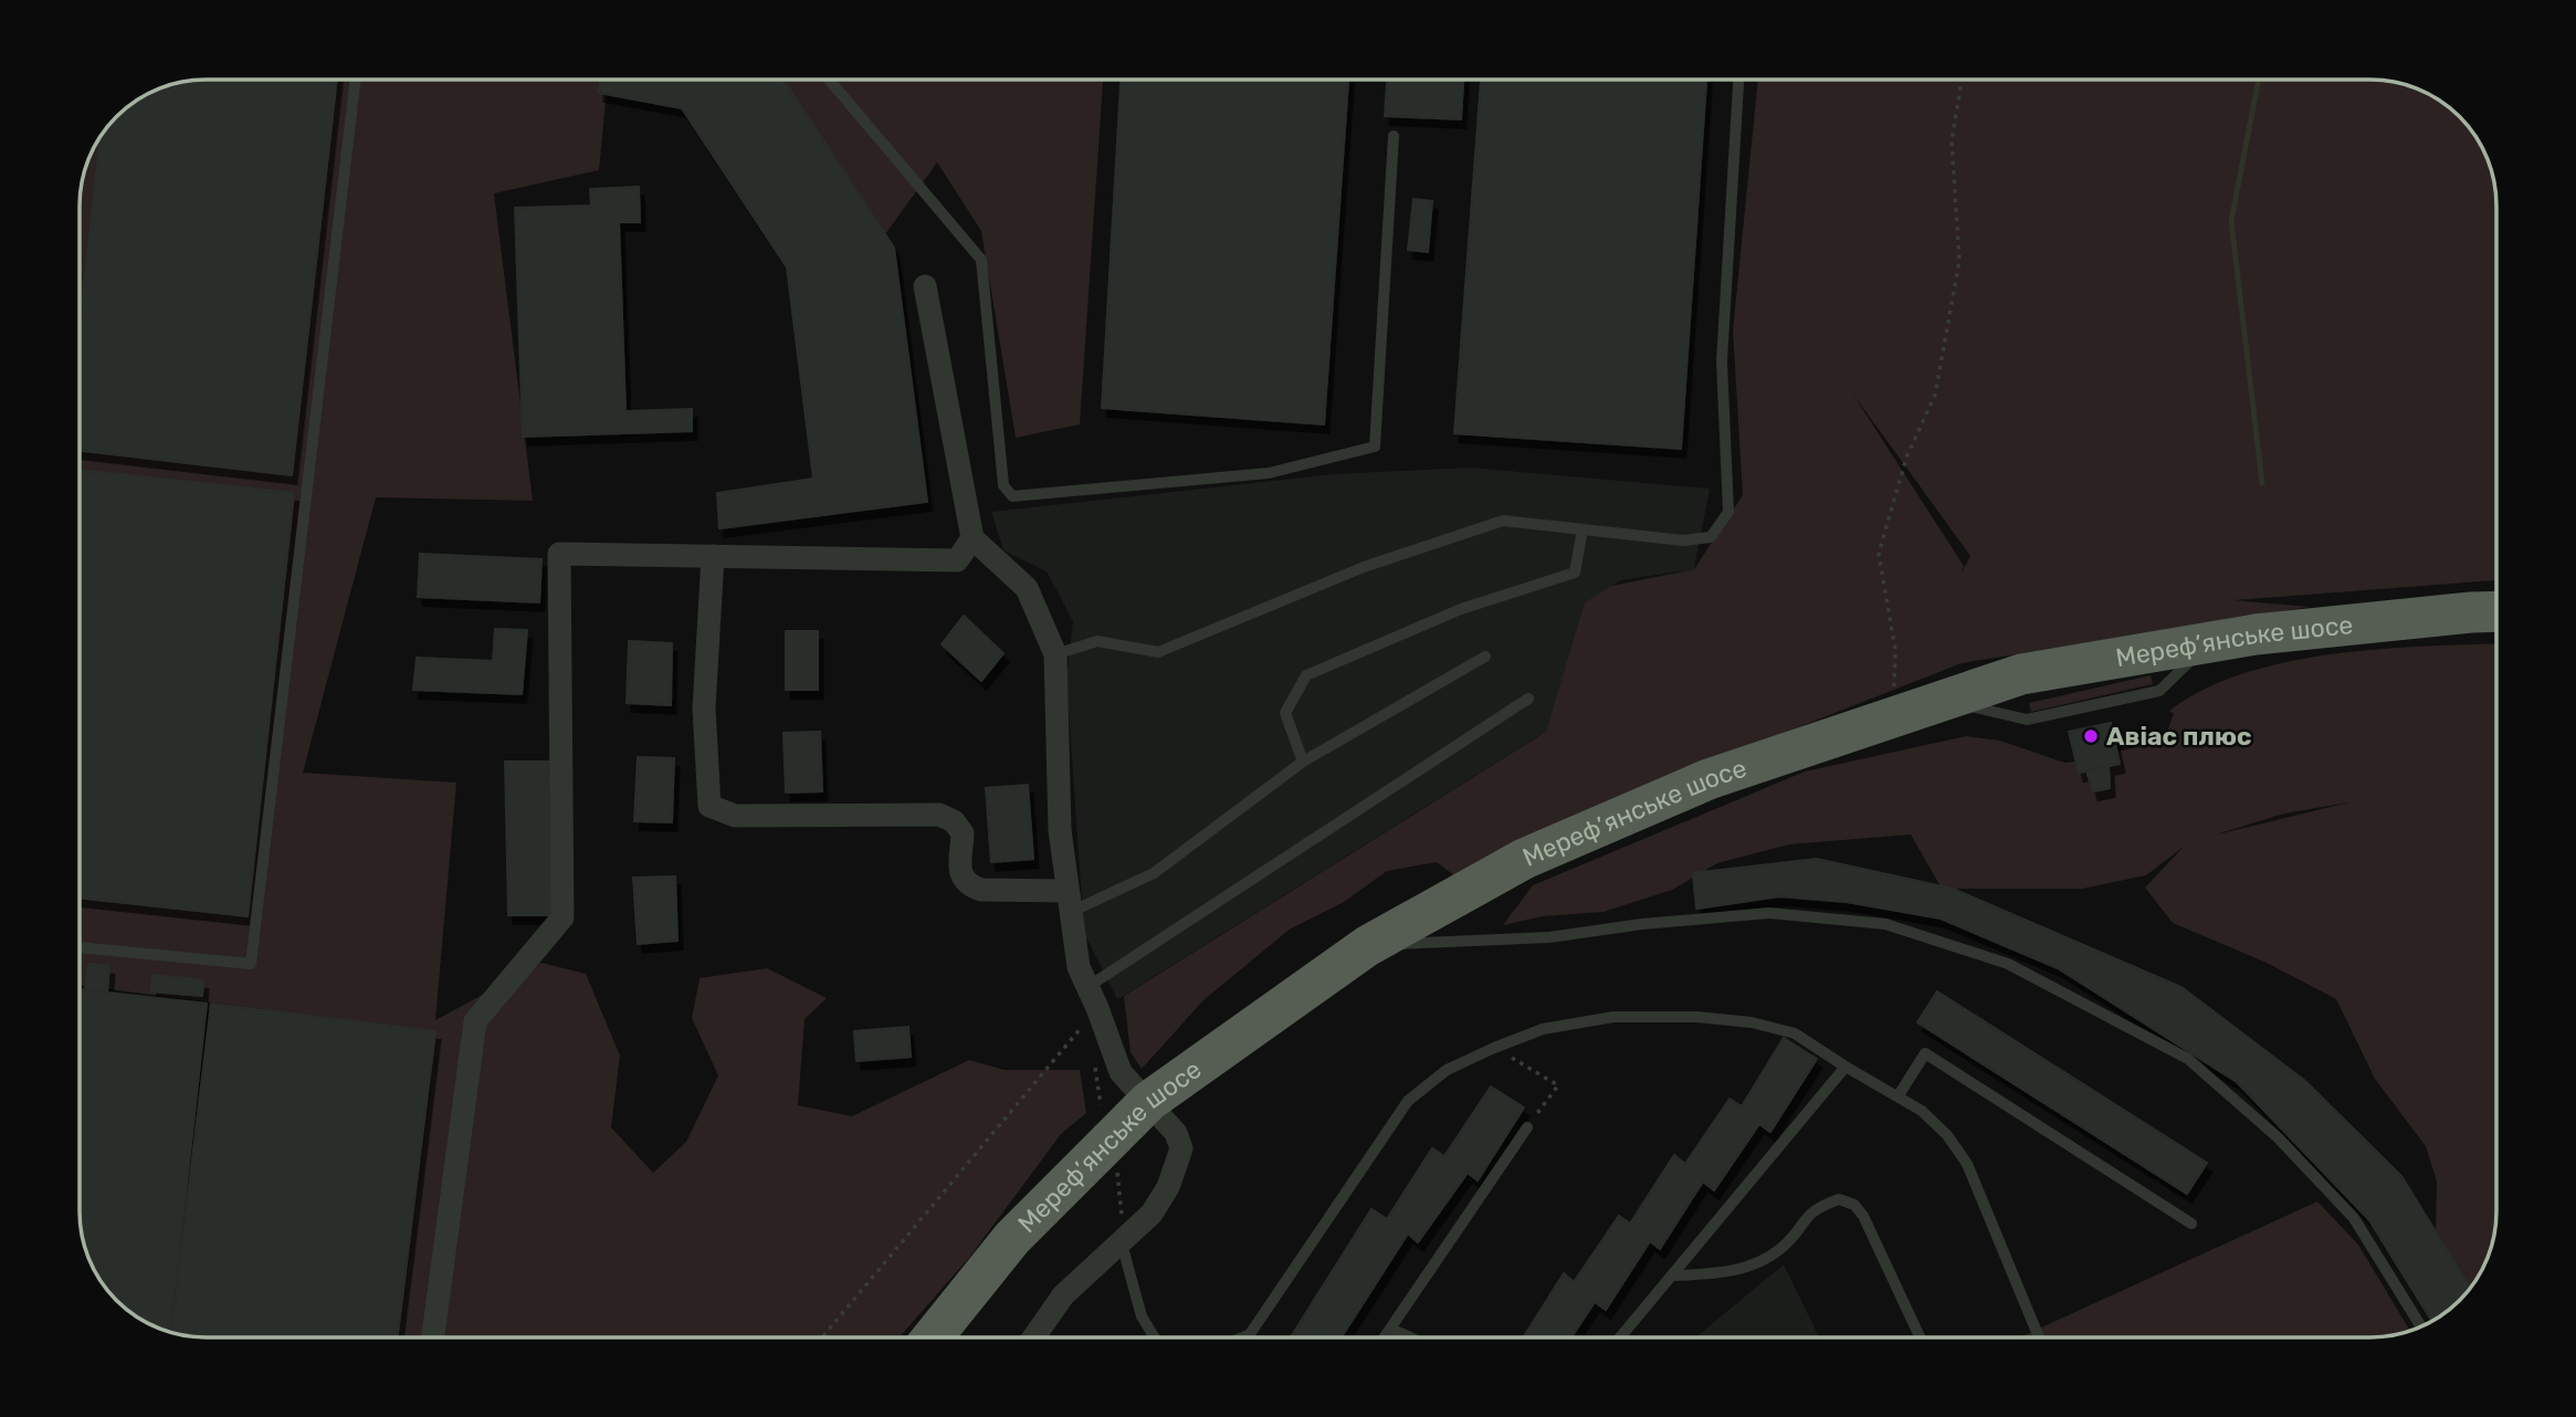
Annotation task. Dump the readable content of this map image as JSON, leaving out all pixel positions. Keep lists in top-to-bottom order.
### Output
{
  "streets": {
    "highway": ["Мереф’янське шосе"]
  },
  "places": ["Авіас плюс"]
}
